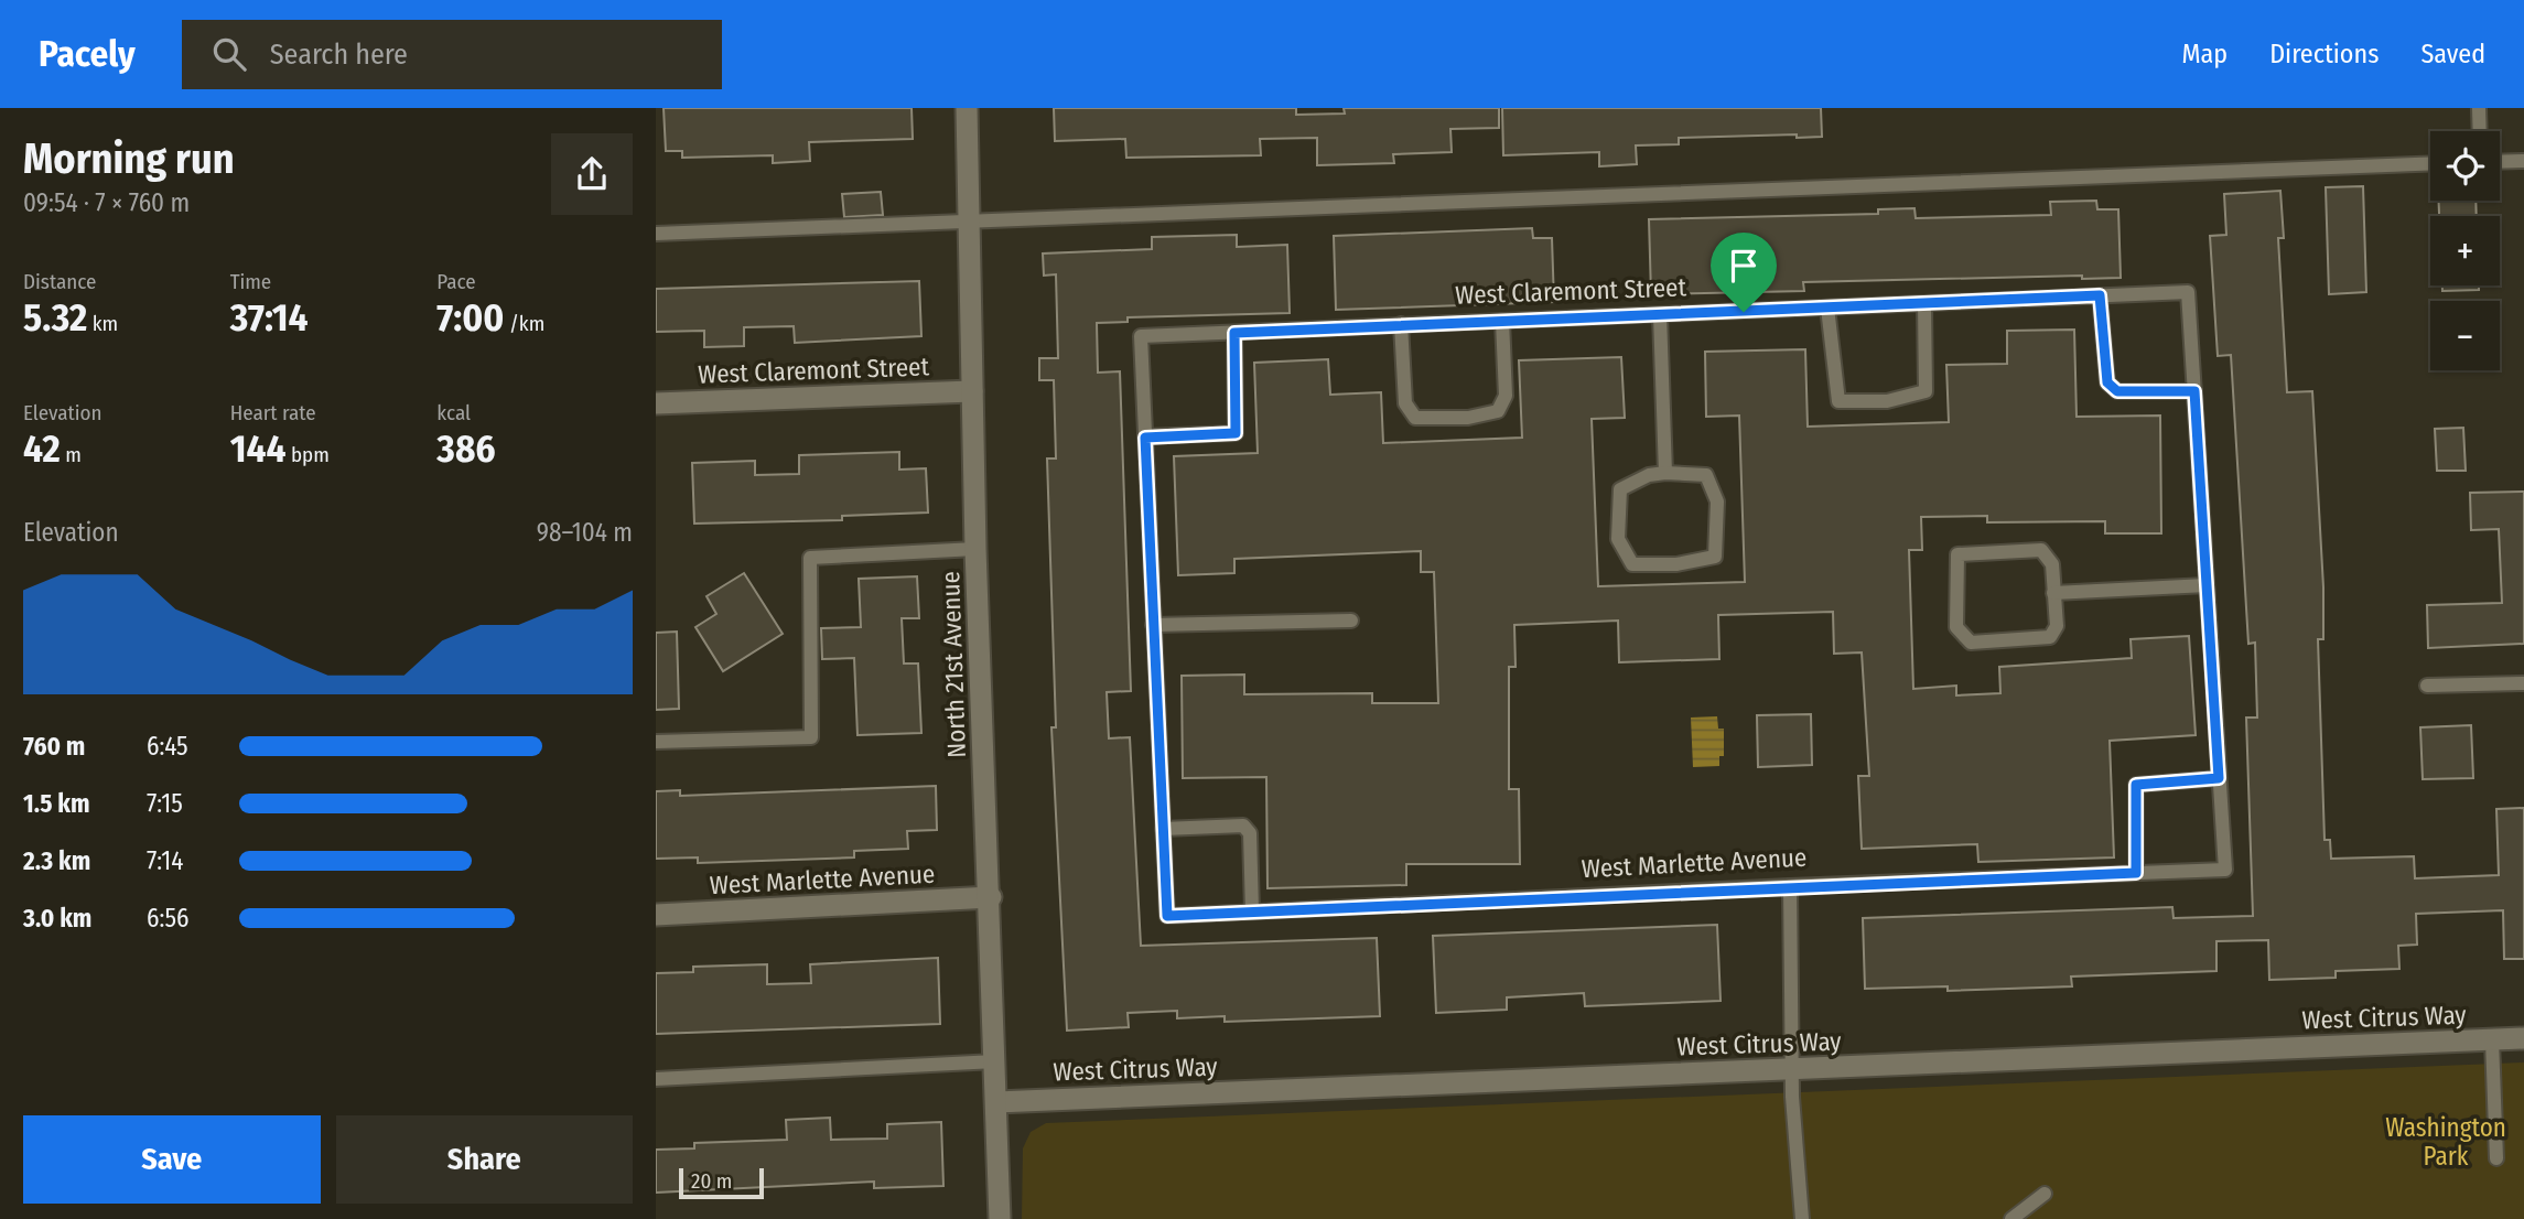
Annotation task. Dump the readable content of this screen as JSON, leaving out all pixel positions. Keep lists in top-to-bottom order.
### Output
{
  "streets": {
    "street": [
      "West Claremont Street",
      "North 21st Avenue",
      "West Marlette Avenue",
      "West Citrus Way"
    ]
  },
  "crossings": [
    ["West Claremont Street", "North 21st Avenue"],
    ["North 21st Avenue", "West Marlette Avenue"],
    ["North 21st Avenue", "West Citrus Way"]
  ],
  "parks": ["Washington Park"],
  "scale_bar": "20 m",
  "page": {
    "header": "Pacely",
    "search": "Search here",
    "nav": ["Map", "Directions", "Saved"],
    "heading": ["Morning run", "09:54 · 7 × 760 m"],
    "map_buttons": ["+", "−"],
    "stats": [
      ["Distance", "5.32 km"],
      ["Time", "37:14"],
      ["Pace", "7:00 /km"],
      ["Elevation", "42 m"],
      ["Heart rate", "144 bpm"],
      ["kcal", "386"]
    ],
    "chart": ["Elevation", "98–104 m"],
    "list": [
      {
        "name": "760 m",
        "note": "6:45"
      },
      {
        "name": "1.5 km",
        "note": "7:15"
      },
      {
        "name": "2.3 km",
        "note": "7:14"
      },
      {
        "name": "3.0 km",
        "note": "6:56"
      }
    ],
    "buttons": ["Save", "Share"],
    "scale": "20 m"
  }
}
